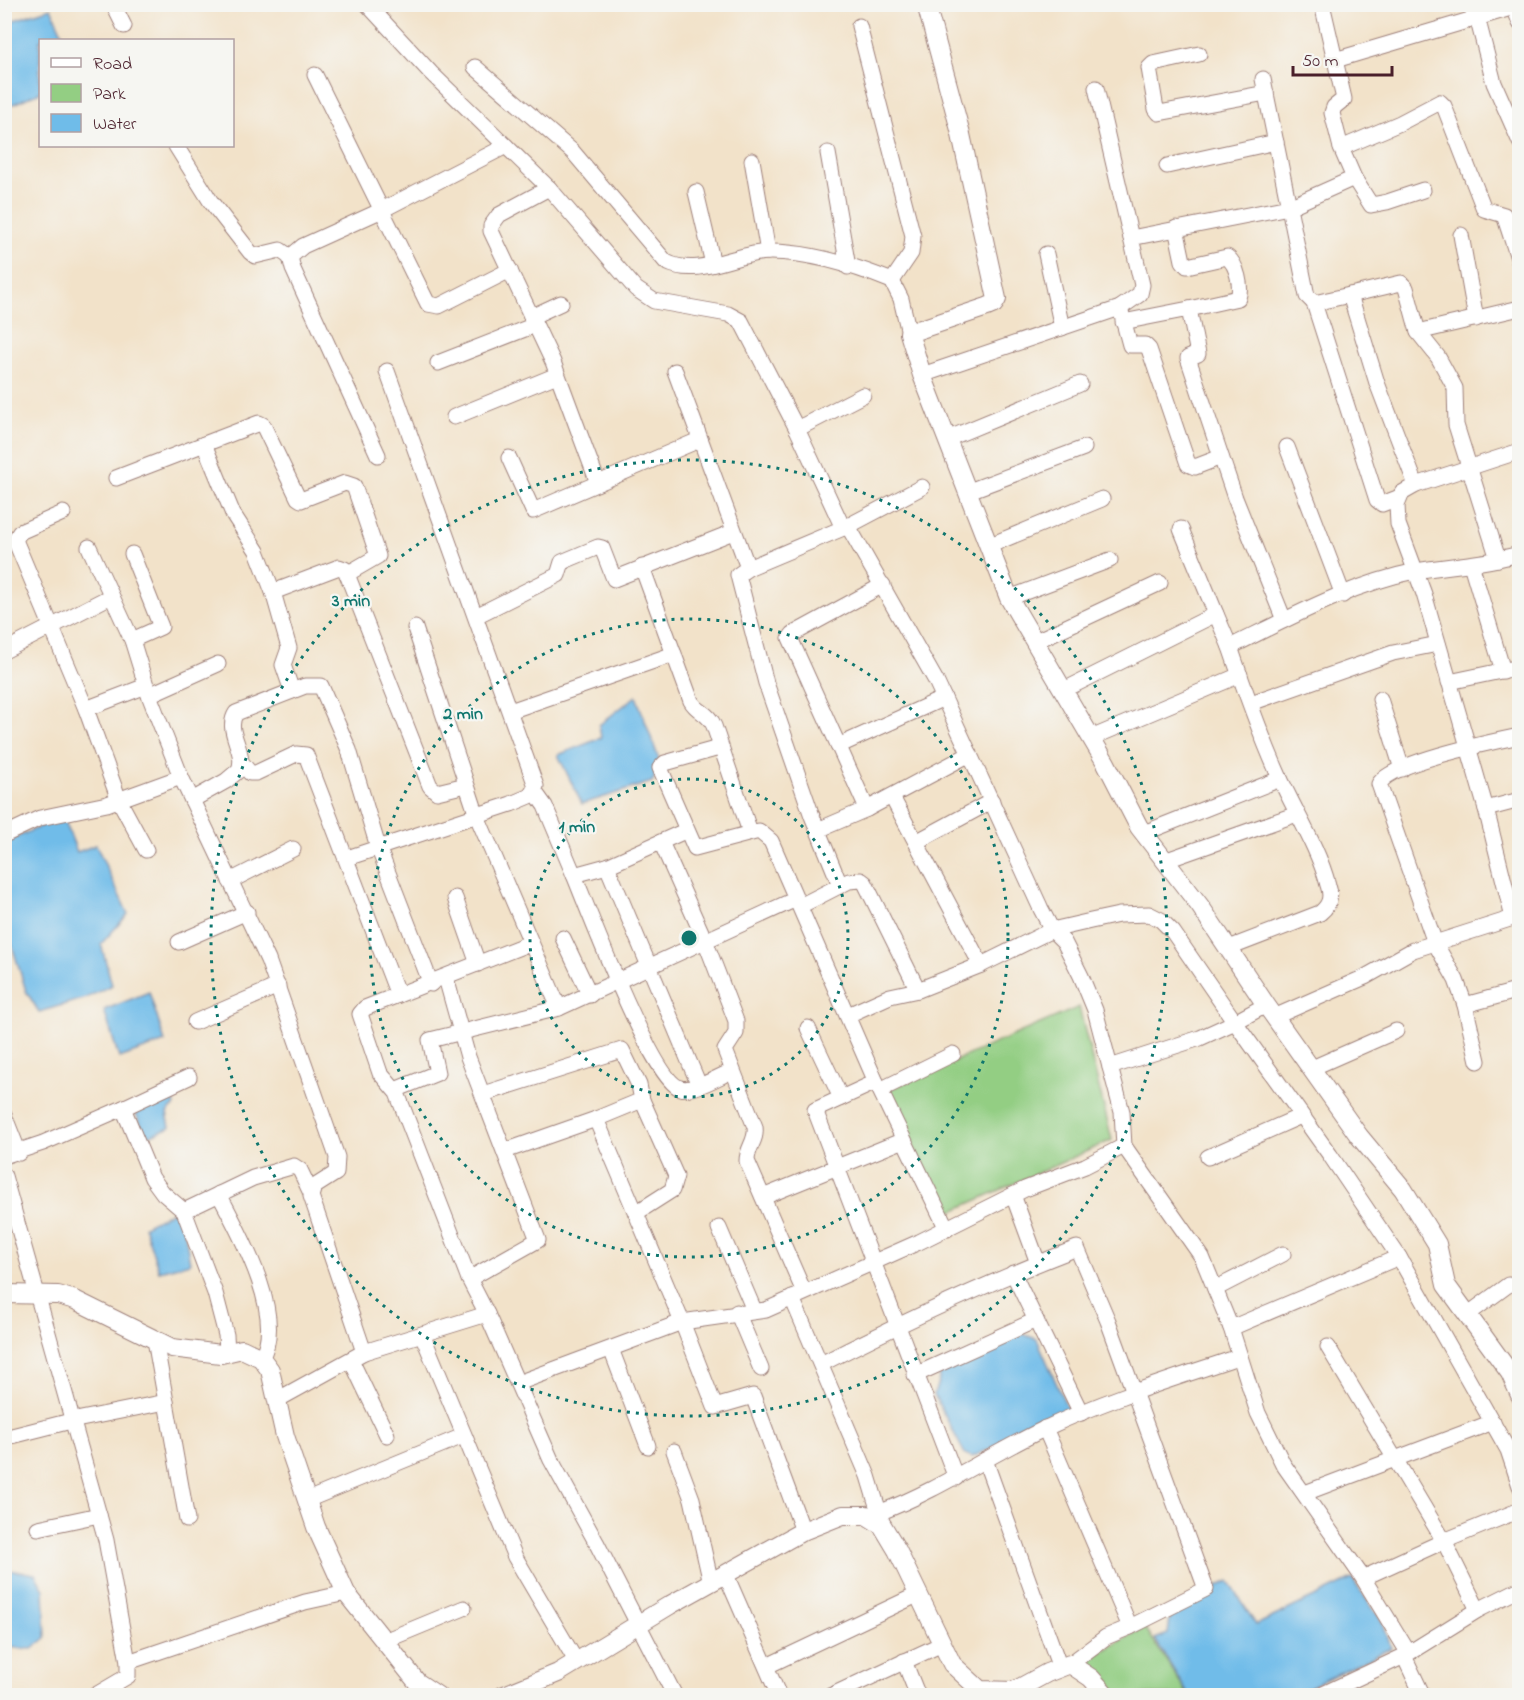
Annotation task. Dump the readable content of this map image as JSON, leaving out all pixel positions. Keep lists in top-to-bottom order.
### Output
{
  "legend": ["Road", "Park", "Water"],
  "scale_bar": "50 m",
  "rings": ["3 min", "2 min", "1 min"]
}
